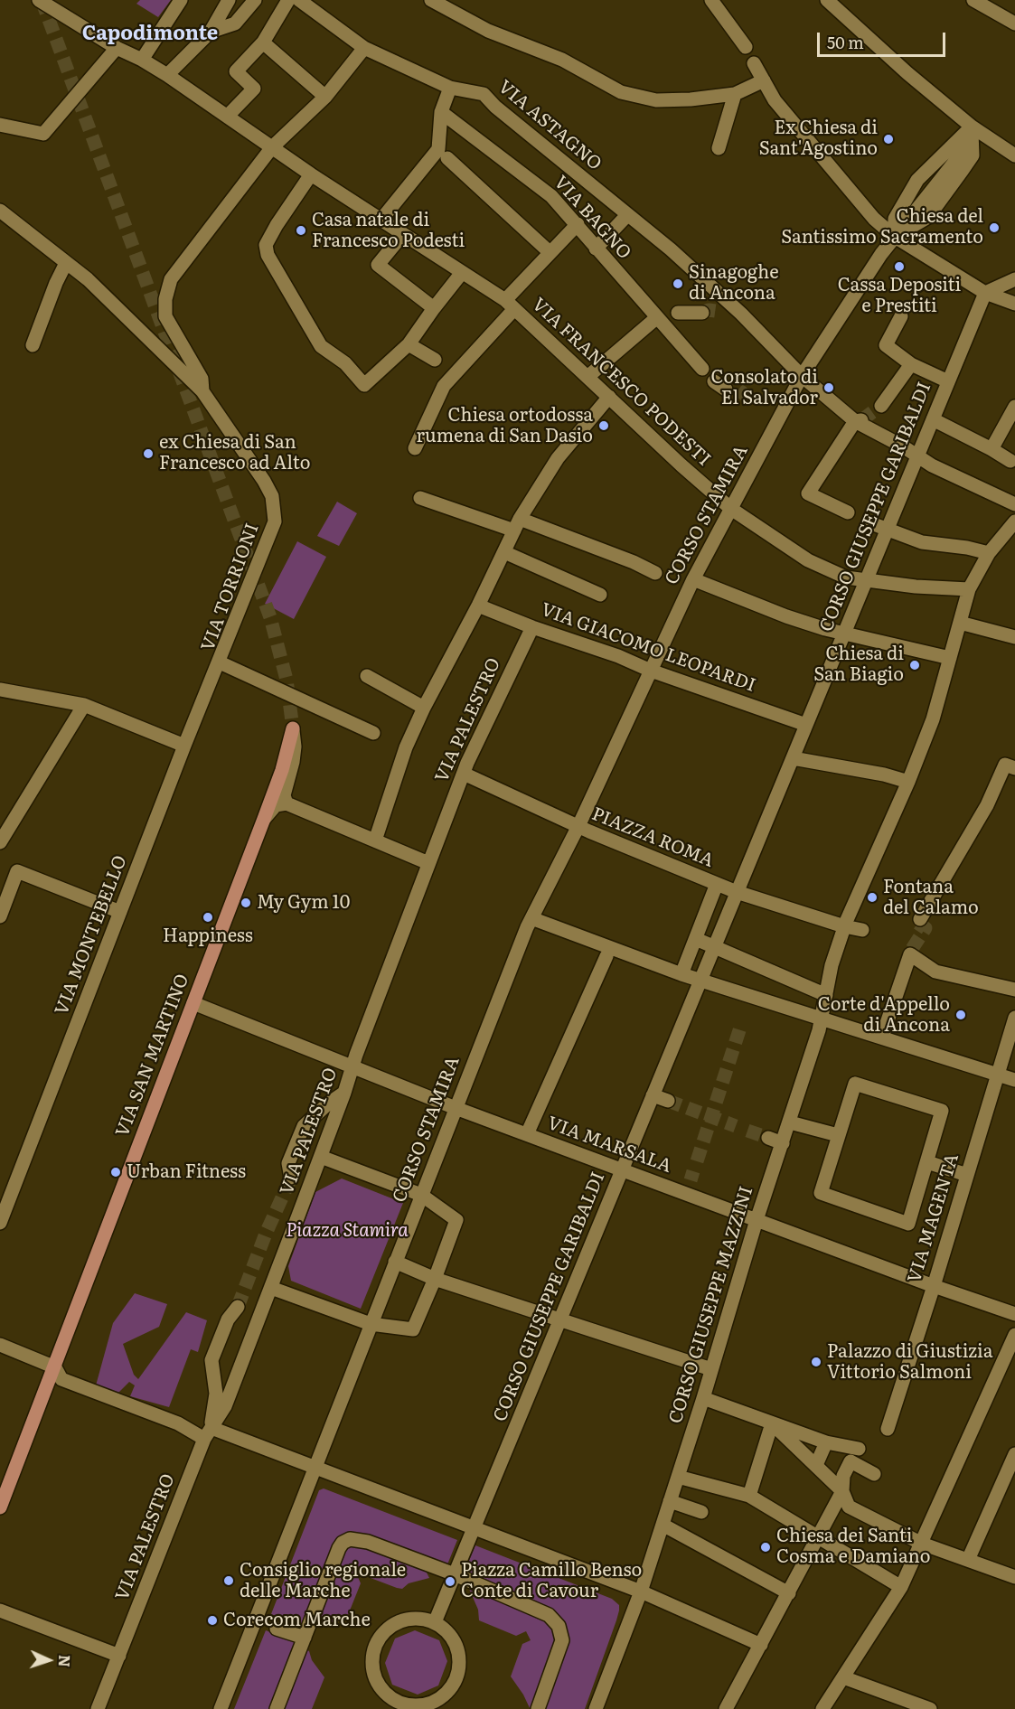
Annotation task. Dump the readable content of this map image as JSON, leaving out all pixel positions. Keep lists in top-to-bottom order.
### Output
{
  "streets": {
    "main road": ["VIA SAN MARTINO"],
    "street": [
      "VIA ASTAGNO",
      "VIA BAGNO",
      "VIA FRANCESCO PODESTI",
      "CORSO GIUSEPPE GARIBALDI",
      "CORSO STAMIRA",
      "VIA TORRIONI",
      "VIA GIACOMO LEOPARDI",
      "VIA PALESTRO",
      "PIAZZA ROMA",
      "VIA MONTEBELLO",
      "VIA MARSALA",
      "VIA MAGENTA",
      "CORSO GIUSEPPE MAZZINI"
    ]
  },
  "crossings": [
    ["VIA ASTAGNO", "CORSO GIUSEPPE GARIBALDI"],
    ["VIA ASTAGNO", "CORSO STAMIRA"],
    ["VIA FRANCESCO PODESTI", "CORSO GIUSEPPE GARIBALDI"],
    ["VIA FRANCESCO PODESTI", "CORSO STAMIRA"],
    ["CORSO GIUSEPPE GARIBALDI", "VIA GIACOMO LEOPARDI"],
    ["CORSO GIUSEPPE GARIBALDI", "PIAZZA ROMA"],
    ["CORSO GIUSEPPE GARIBALDI", "VIA MARSALA"],
    ["CORSO STAMIRA", "VIA GIACOMO LEOPARDI"],
    ["CORSO STAMIRA", "PIAZZA ROMA"],
    ["CORSO STAMIRA", "VIA MARSALA"],
    ["VIA TORRIONI", "VIA MONTEBELLO"],
    ["VIA GIACOMO LEOPARDI", "VIA PALESTRO"],
    ["VIA PALESTRO", "VIA MARSALA"],
    ["VIA SAN MARTINO", "VIA MARSALA"],
    ["VIA MARSALA", "VIA MAGENTA"],
    ["VIA MARSALA", "CORSO GIUSEPPE MAZZINI"]
  ],
  "districts": ["Capodimonte"],
  "parks": ["Piazza Stamira"],
  "places": [
    "Ex Chiesa di Sant'Agostino",
    "Chiesa del Santissimo Sacramento",
    "Casa natale di Francesco Podesti",
    "Cassa Depositi e Prestiti",
    "Sinagoghe di Ancona",
    "Consolato di El Salvador",
    "Chiesa ortodossa rumena di San Dasio",
    "ex Chiesa di San Francesco ad Alto",
    "Chiesa di San Biagio",
    "Fontana del Calamo",
    "My Gym 10",
    "Happiness",
    "Corte d'Appello di Ancona",
    "Urban Fitness",
    "Palazzo di Giustizia Vittorio Salmoni",
    "Chiesa dei Santi Cosma e Damiano",
    "Consiglio regionale delle Marche",
    "Piazza Camillo Benso Conte di Cavour",
    "Corecom Marche"
  ],
  "scale_bar": "50 m",
  "north": "right"
}
